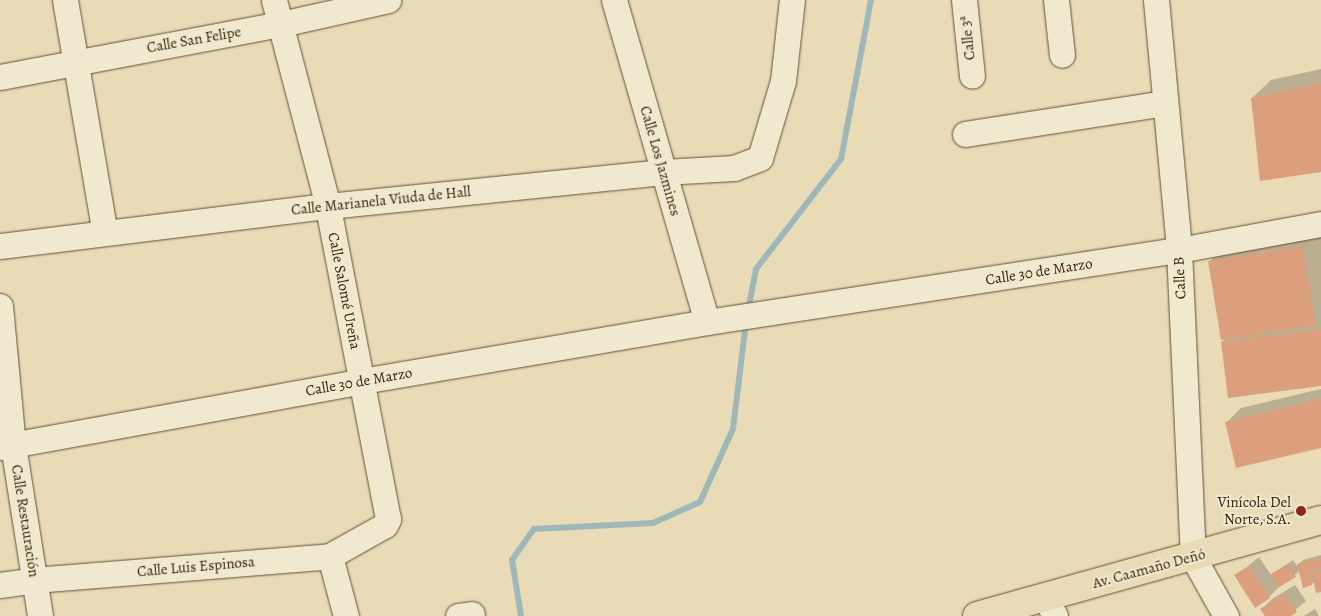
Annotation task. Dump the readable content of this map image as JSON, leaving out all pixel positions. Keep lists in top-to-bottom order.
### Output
{
  "streets": {
    "main road": ["Av. Caamaño Deñó"],
    "street": [
      "Calle 3ª",
      "Calle San Felipe",
      "Calle Los Jazmines",
      "Calle Marianela Viuda de Hall",
      "Calle 30 de Marzo",
      "Calle B",
      "Calle Salomé Ureña",
      "Calle Restauración",
      "Calle Luis Espinosa"
    ]
  },
  "crossings": [
    ["Calle San Felipe", "Calle Salomé Ureña"],
    ["Calle Los Jazmines", "Calle Marianela Viuda de Hall"],
    ["Calle Los Jazmines", "Calle 30 de Marzo"],
    ["Calle Marianela Viuda de Hall", "Calle Salomé Ureña"],
    ["Calle 30 de Marzo", "Calle B"],
    ["Calle 30 de Marzo", "Calle Salomé Ureña"],
    ["Calle 30 de Marzo", "Calle Restauración"],
    ["Calle B", "Av. Caamaño Deñó"],
    ["Calle Salomé Ureña", "Calle Luis Espinosa"],
    ["Calle Restauración", "Calle Luis Espinosa"]
  ],
  "places": ["Vinícola Del Norte, S.A."]
}
